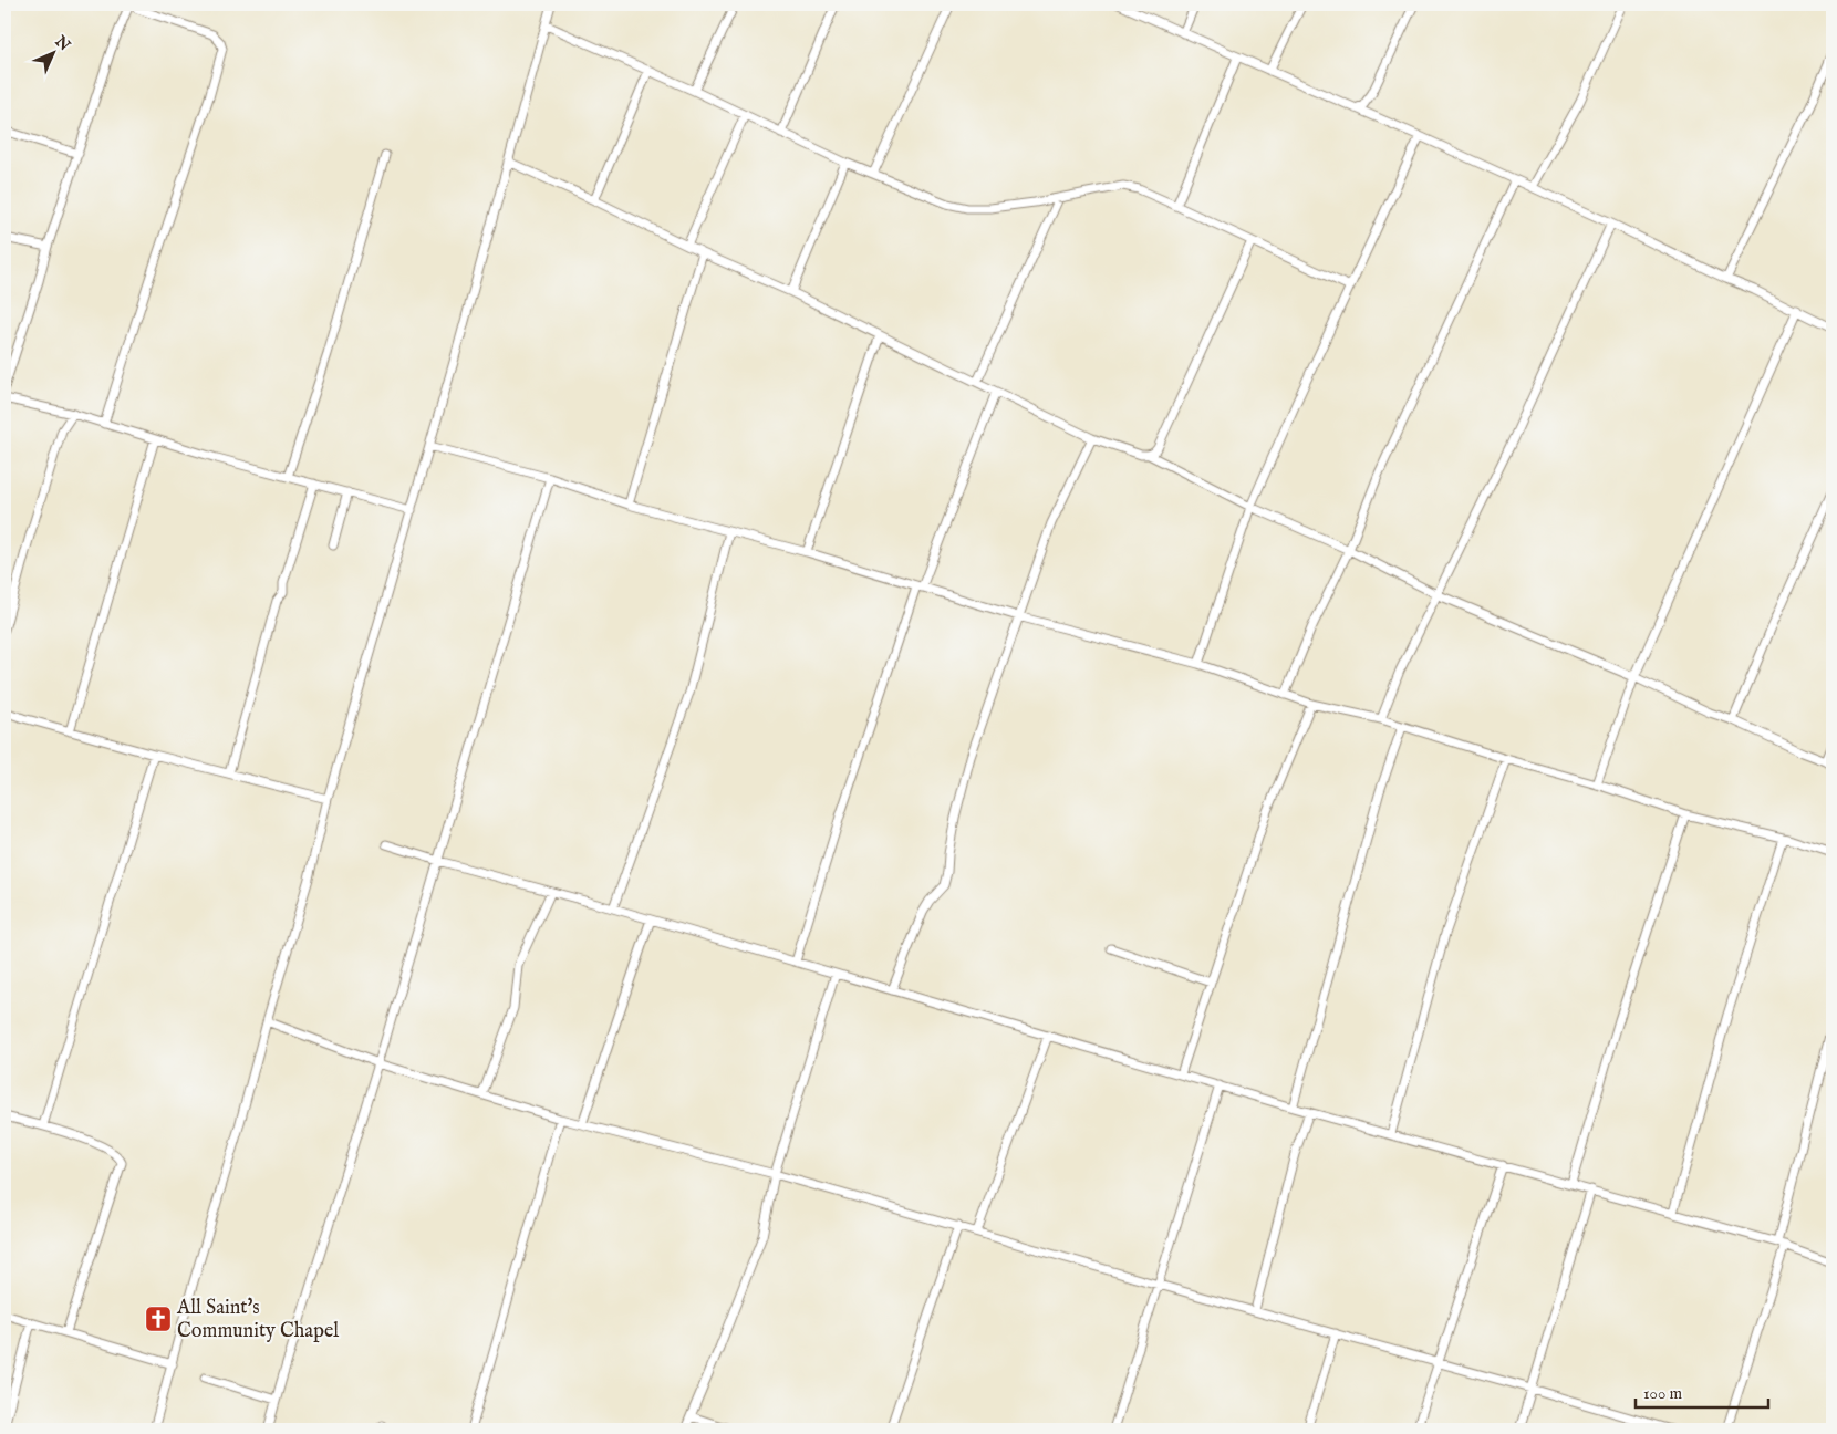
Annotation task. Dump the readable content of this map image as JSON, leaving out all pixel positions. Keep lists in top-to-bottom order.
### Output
{
  "places": {
    "church": ["All Saint's Community Chapel"]
  },
  "scale_bar": "100 m",
  "north": "top right"
}
